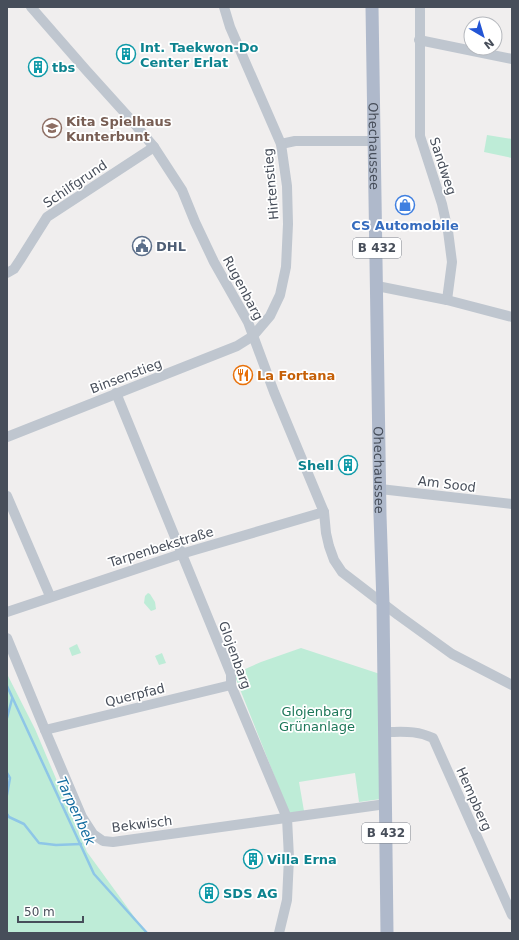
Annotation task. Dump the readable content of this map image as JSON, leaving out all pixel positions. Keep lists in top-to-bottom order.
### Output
{
  "streets": {
    "main road": ["Ohechaussee", "B 432"],
    "street": [
      "Sandweg",
      "Schilfgrund",
      "Hirtenstieg",
      "Rugenbarg",
      "Binsenstieg",
      "Am Sood",
      "Tarpenbekstraße",
      "Glojenbarg",
      "Querpfad",
      "Hempberg",
      "Bekwisch"
    ]
  },
  "crossings": [
    ["Ohechaussee", "Rugenbarg"],
    ["Ohechaussee", "Am Sood"],
    ["Ohechaussee", "Hempberg"],
    ["Ohechaussee", "Bekwisch"],
    ["Schilfgrund", "Rugenbarg"],
    ["Hirtenstieg", "Rugenbarg"],
    ["Hirtenstieg", "Binsenstieg"],
    ["Rugenbarg", "Binsenstieg"],
    ["Rugenbarg", "Tarpenbekstraße"],
    ["Binsenstieg", "Glojenbarg"],
    ["Tarpenbekstraße", "Glojenbarg"],
    ["Glojenbarg", "Querpfad"],
    ["Glojenbarg", "Bekwisch"],
    ["Querpfad", "Bekwisch"]
  ],
  "water": ["Tarpenbek"],
  "parks": ["Glojenbarg Grünanlage"],
  "places": {
    "building": [
      "Int. Taekwon-Do Center Erlat",
      "tbs",
      "Shell",
      "Villa Erna",
      "SDS AG"
    ],
    "school or university": ["Kita Spielhaus Kunterbunt"],
    "shop": ["CS Automobile"],
    "public building": ["DHL"],
    "restaurant": ["La Fortana"]
  },
  "scale_bar": "50 m",
  "north": "bottom right"
}
